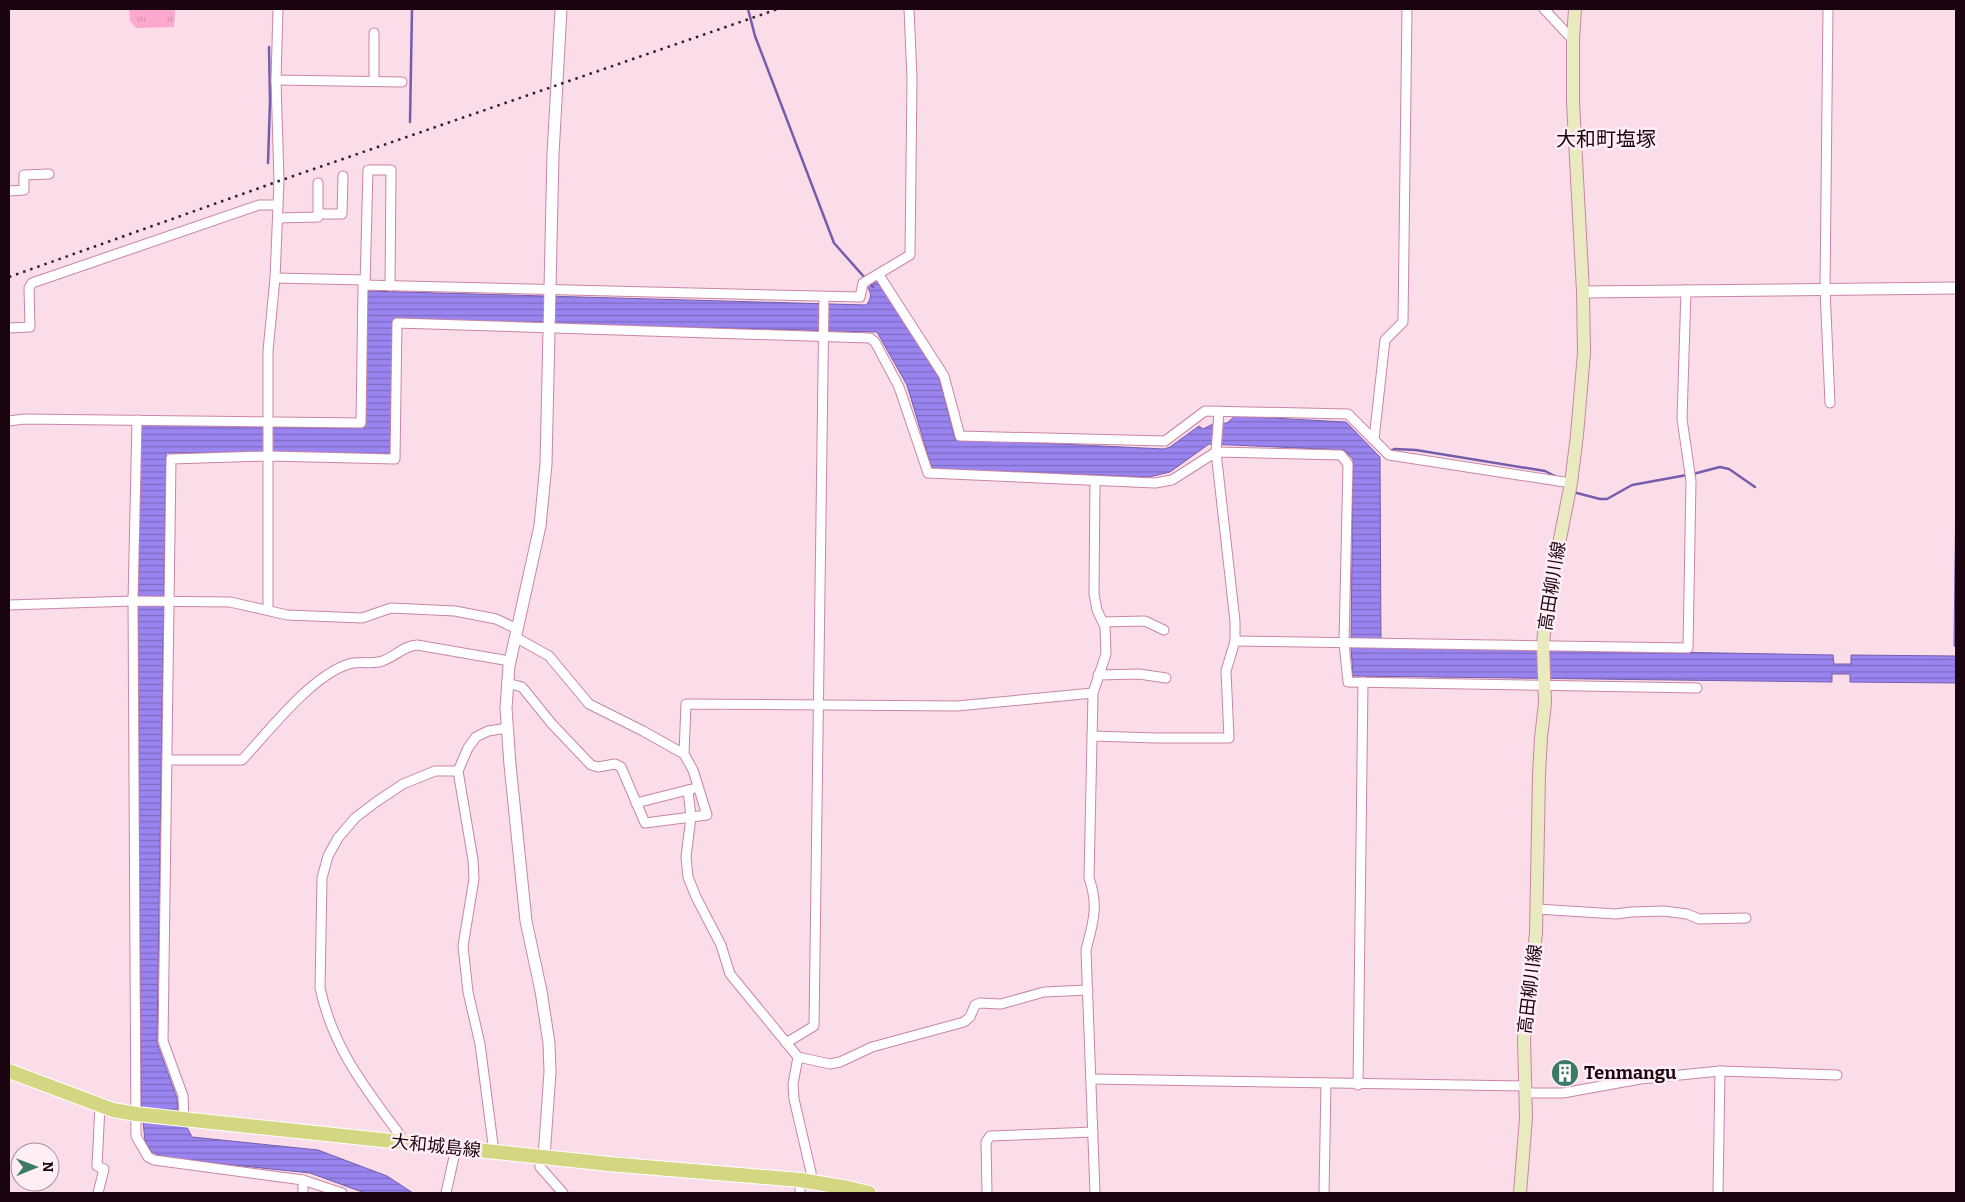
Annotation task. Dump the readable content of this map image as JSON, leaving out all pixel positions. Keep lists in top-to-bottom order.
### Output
{
  "streets": {
    "main road": ["高田柳川線", "大和城島線"]
  },
  "districts": ["大和町塩塚"],
  "places": {
    "building": ["Tenmangu"]
  },
  "north": "right"
}
